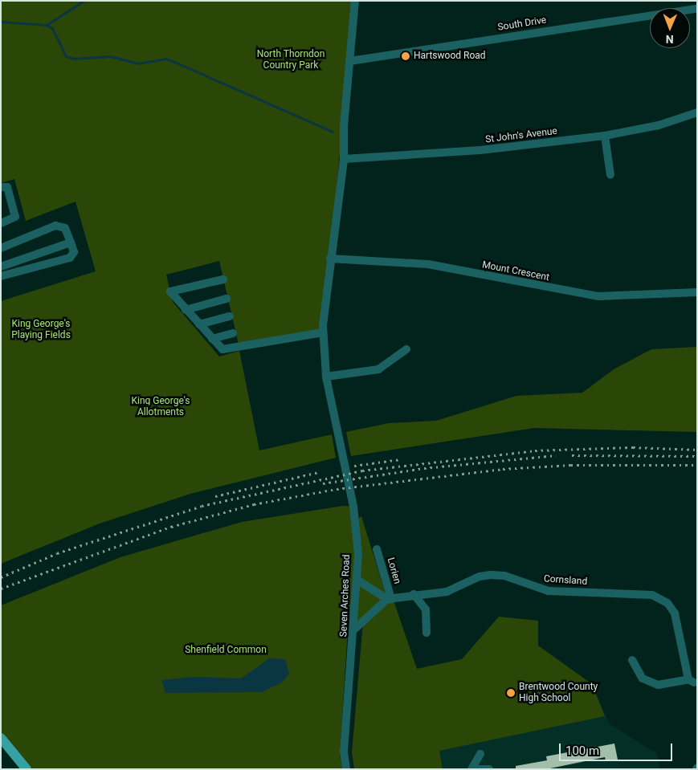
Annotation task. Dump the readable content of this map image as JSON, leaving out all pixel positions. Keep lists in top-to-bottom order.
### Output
{
  "streets": {
    "street": [
      "South Drive",
      "St John's Avenue",
      "Mount Crescent",
      "Lorien",
      "Cornsland",
      "Seven Arches Road"
    ]
  },
  "crossings": [
    ["Lorien", "Cornsland"]
  ],
  "parks": [
    "North Thorndon Country Park",
    "King George's Playing Fields",
    "King George's Allotments",
    "Shenfield Common"
  ],
  "places": ["Hartswood Road", "Brentwood County High School"],
  "scale_bar": "100 m",
  "north": "bottom"
}
